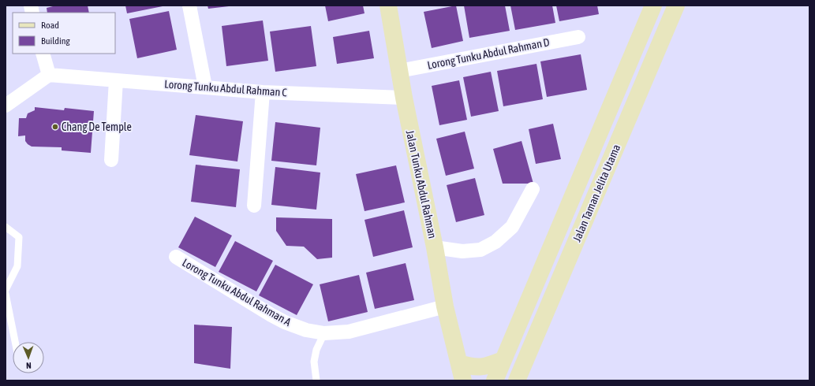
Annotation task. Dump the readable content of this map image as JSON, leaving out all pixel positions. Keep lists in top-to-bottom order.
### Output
{
  "streets": {
    "street": [
      "Lorong Tunku Abdul Rahman D",
      "Lorong Tunku Abdul Rahman C",
      "Jalan Tunku Abdul Rahman",
      "Jalan Taman Jelita Utama",
      "Lorong Tunku Abdul Rahman A"
    ]
  },
  "crossings": [
    ["Lorong Tunku Abdul Rahman D", "Jalan Tunku Abdul Rahman"],
    ["Lorong Tunku Abdul Rahman C", "Jalan Tunku Abdul Rahman"],
    ["Jalan Tunku Abdul Rahman", "Lorong Tunku Abdul Rahman A"]
  ],
  "places": ["Chang De Temple"],
  "legend": ["Road", "Building"],
  "north": "bottom"
}
